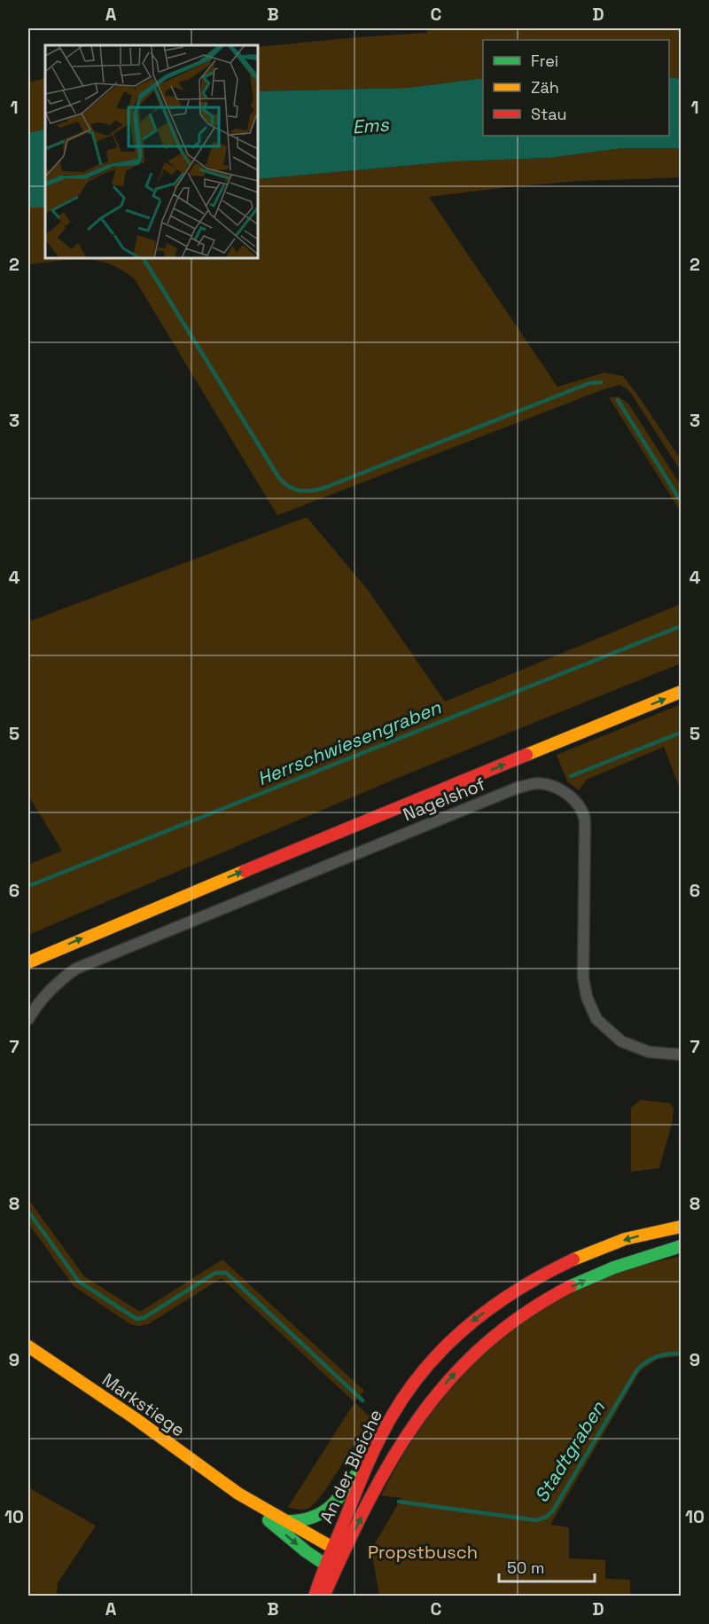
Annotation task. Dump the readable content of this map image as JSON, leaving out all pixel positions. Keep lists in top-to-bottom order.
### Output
{
  "streets": {
    "main road": ["Markstiege", "An der Bleiche"],
    "street": ["Nagelshof"]
  },
  "crossings": [
    ["Markstiege", "An der Bleiche"]
  ],
  "water": ["Ems", "Herrschwiesengraben", "Stadtgraben"],
  "parks": ["Propstbusch"],
  "legend": ["Frei", "Zäh", "Stau"],
  "scale_bar": "50 m",
  "grid": {
    "columns": [
      "A",
      "B",
      "C",
      "D"
    ],
    "rows": [
      "1",
      "2",
      "3",
      "4",
      "5",
      "6",
      "7",
      "8",
      "9",
      "10"
    ]
  }
}
